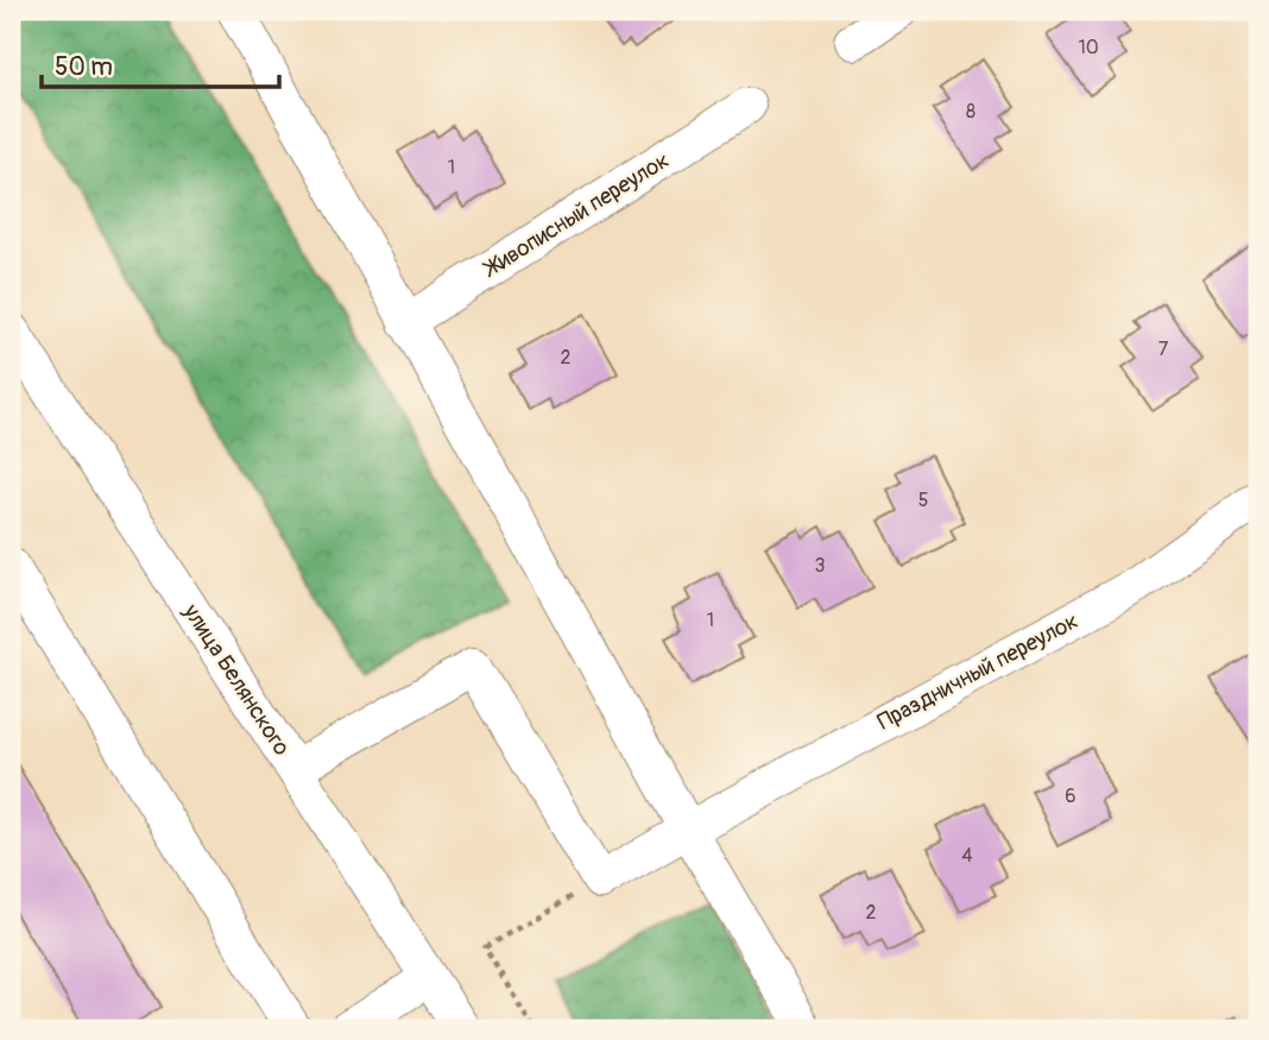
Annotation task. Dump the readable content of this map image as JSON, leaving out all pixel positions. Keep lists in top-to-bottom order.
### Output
{
  "streets": {
    "street": ["Живописный переулок", "Праздничный переулок", "улица Белянского"]
  },
  "house_numbers": [
    "10",
    "8",
    "1",
    "7",
    "2",
    "5",
    "3",
    "1",
    "6",
    "4",
    "2"
  ],
  "scale_bar": "50 m"
}
